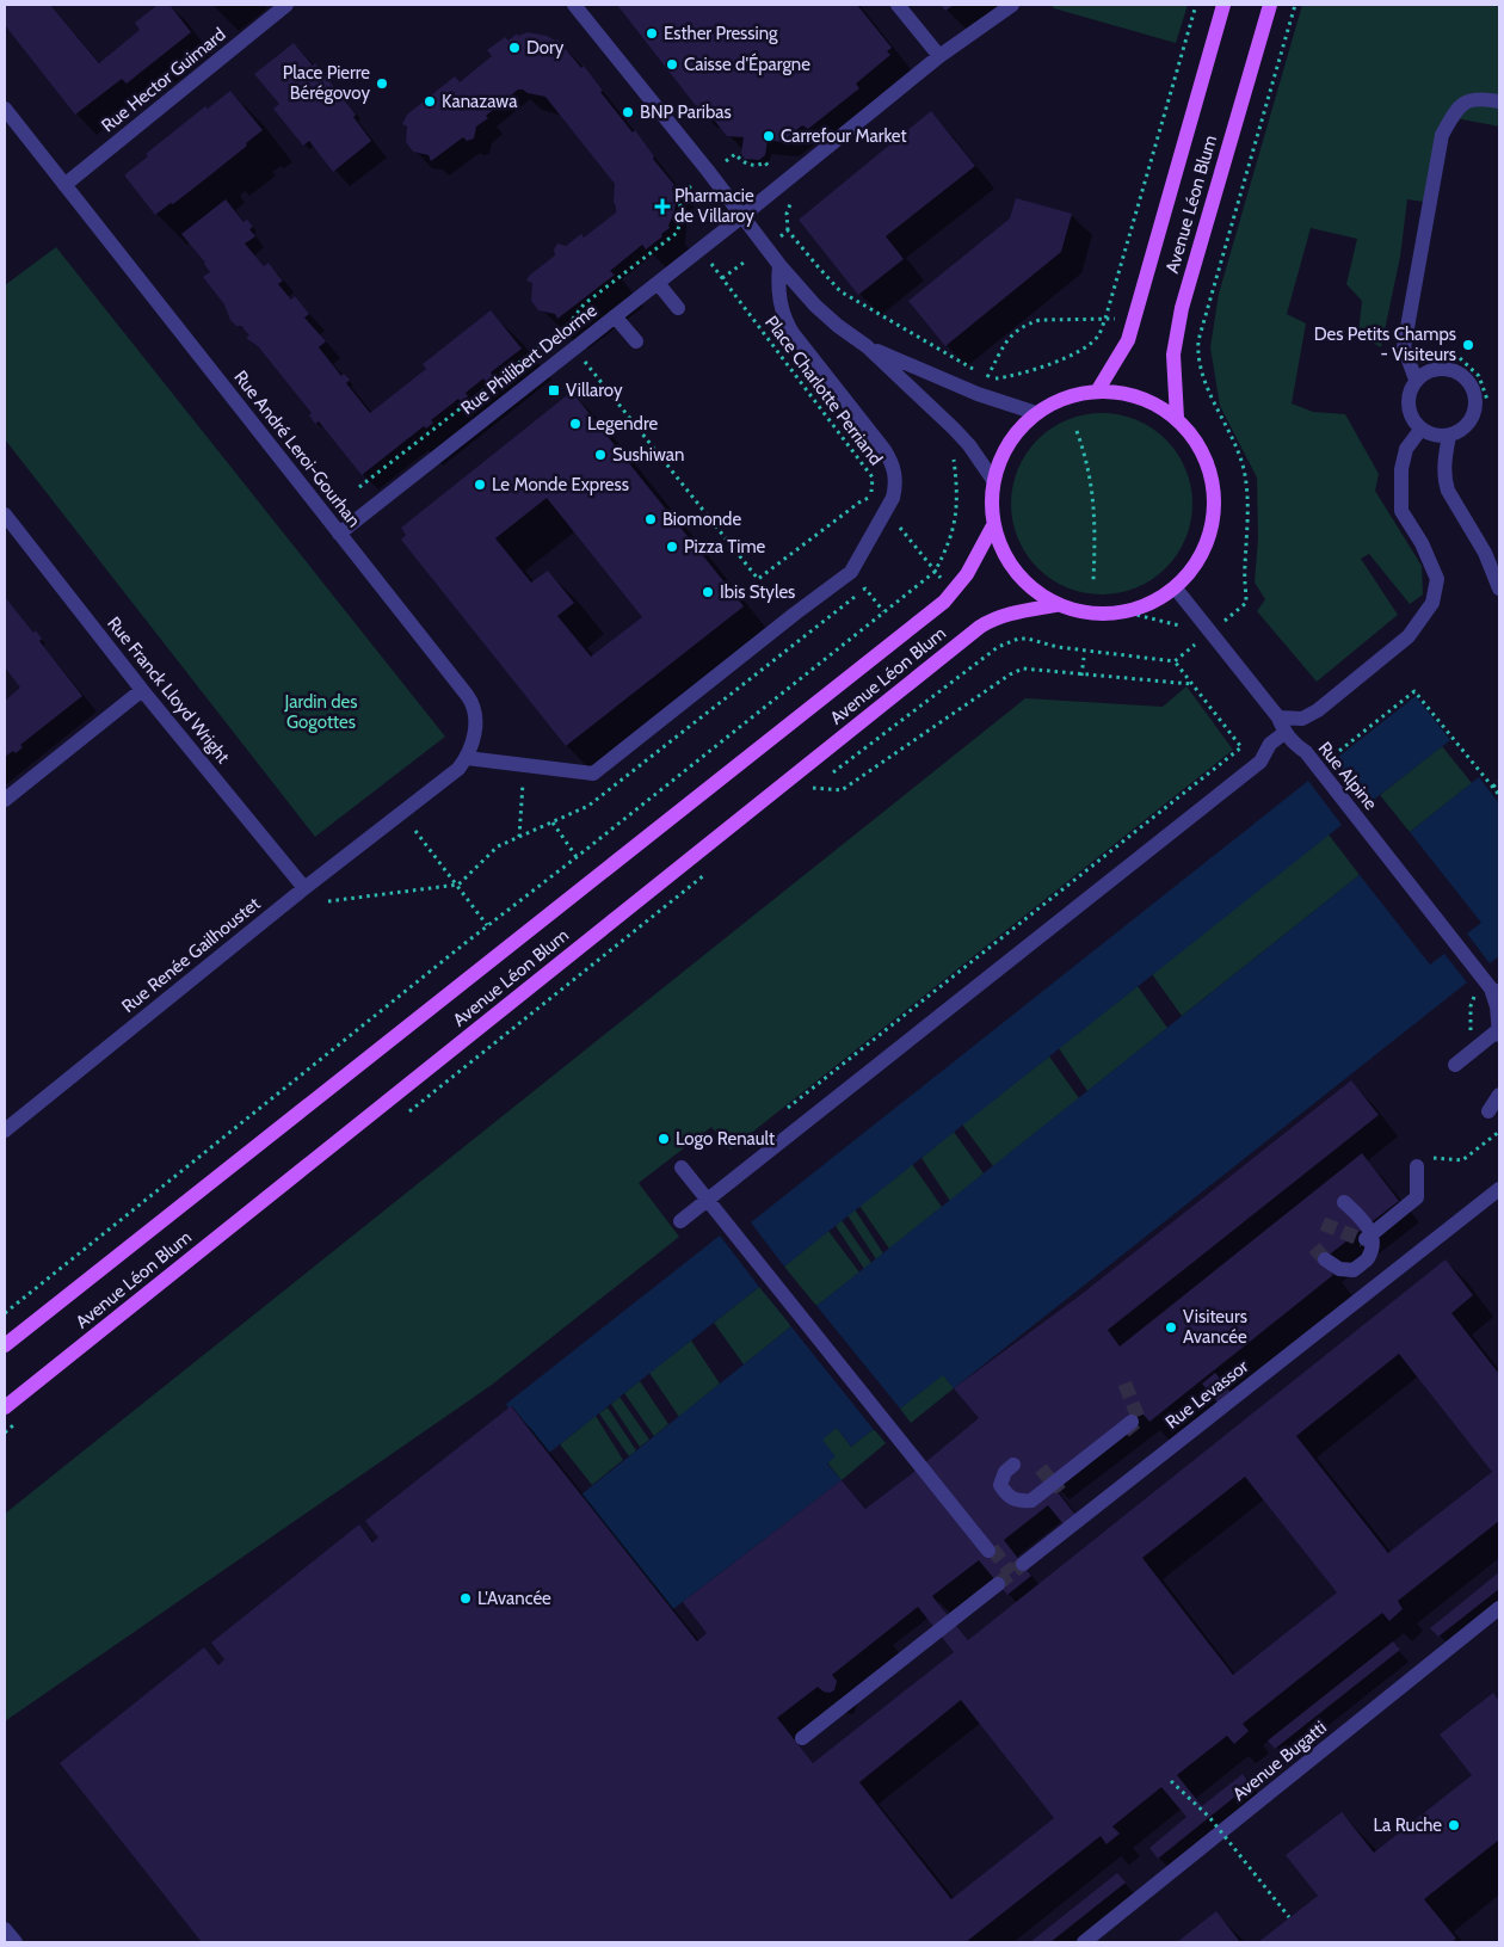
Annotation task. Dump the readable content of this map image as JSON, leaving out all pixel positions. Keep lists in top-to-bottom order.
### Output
{
  "streets": {
    "main road": ["Avenue Léon Blum"],
    "street": [
      "Rue Hector Guimard",
      "Rue Philibert Delorme",
      "Rue André Leroi-Gourhan",
      "Rue Franck Lloyd Wright",
      "Rue Alpine",
      "Rue Renée Gailhoustet",
      "Rue Levassor",
      "Avenue Bugatti"
    ],
    "path": ["Place Charlotte Perriand"]
  },
  "crossings": [
    ["Rue Hector Guimard", "Rue André Leroi-Gourhan"],
    ["Rue Philibert Delorme", "Rue André Leroi-Gourhan"],
    ["Rue André Leroi-Gourhan", "Rue Renée Gailhoustet"],
    ["Rue Franck Lloyd Wright", "Rue Renée Gailhoustet"]
  ],
  "parks": ["Jardin des Gogottes"],
  "places": {
    "other": [
      "Esther Pressing",
      "Dory",
      "Caisse d'Épargne",
      "Place Pierre Bérégovoy",
      "Kanazawa",
      "BNP Paribas",
      "Carrefour Market",
      "Des Petits Champs - Visiteurs",
      "Legendre",
      "Sushiwan",
      "Le Monde Express",
      "Biomonde",
      "Pizza Time",
      "Ibis Styles",
      "Logo Renault",
      "Visiteurs Avancée",
      "L'Avancée",
      "La Ruche"
    ],
    "health": ["Pharmacie de Villaroy"],
    "transit": ["Villaroy"]
  }
}
